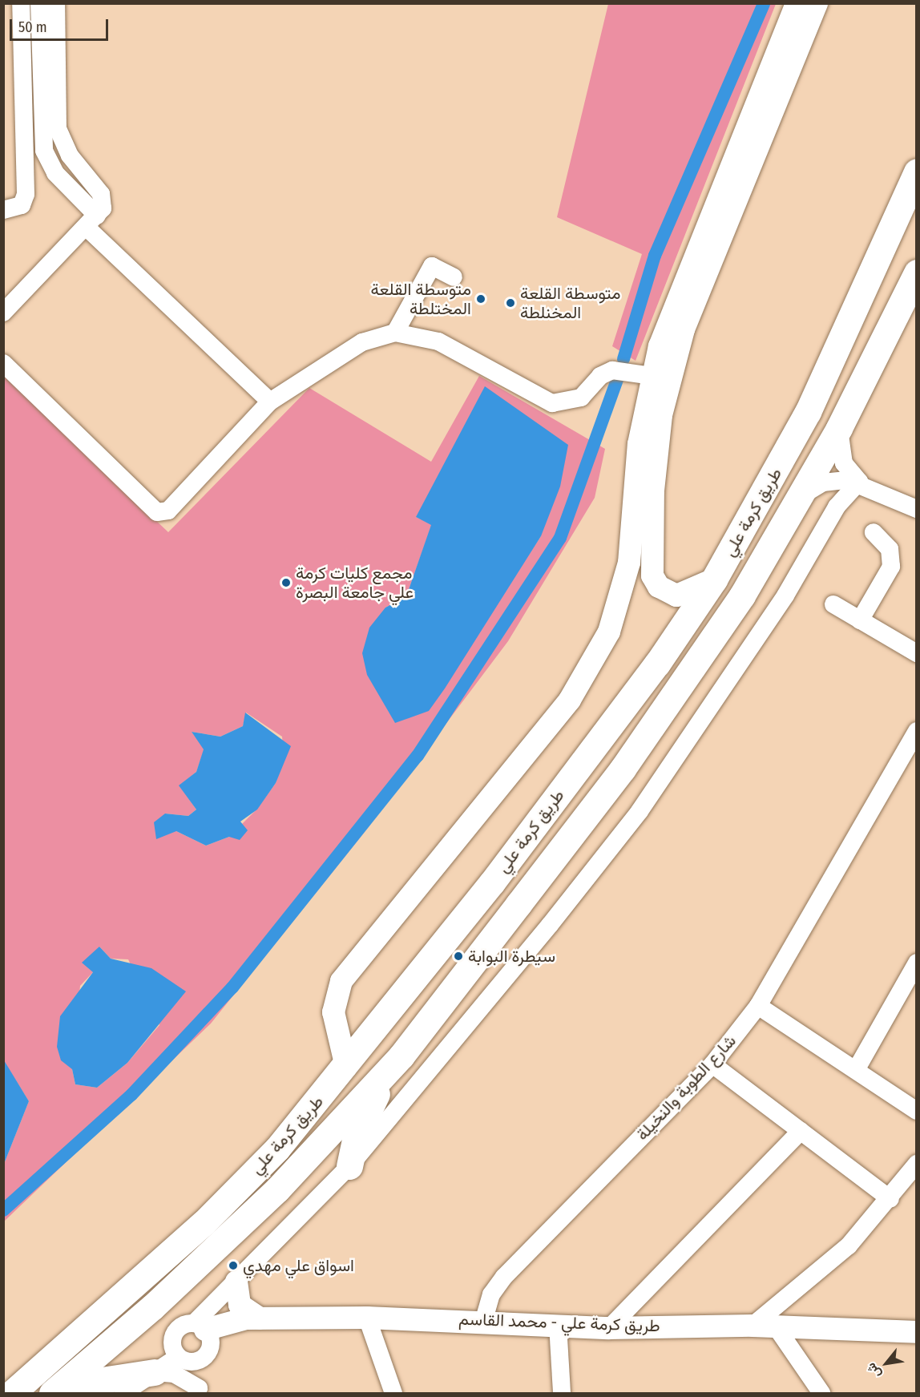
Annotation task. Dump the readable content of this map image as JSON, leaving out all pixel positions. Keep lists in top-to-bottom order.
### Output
{
  "streets": {
    "highway": ["طريق كرمة علي"],
    "main road": ["طريق كرمة علي - محمد القاسم"],
    "street": ["شارع الطوبة والنخيلة"]
  },
  "crossings": [
    ["شارع الطوبة والنخيلة", "طريق كرمة علي - محمد القاسم"]
  ],
  "places": [
    "متوسطة القلعة المختلطة",
    "متوسطة القلعة المخنلطة",
    "مجمع كليات كرمة علي جامعة البصرة",
    "سيطرة البوابة",
    "اسواق علي مهدي"
  ],
  "scale_bar": "50 m",
  "north": "bottom left"
}
